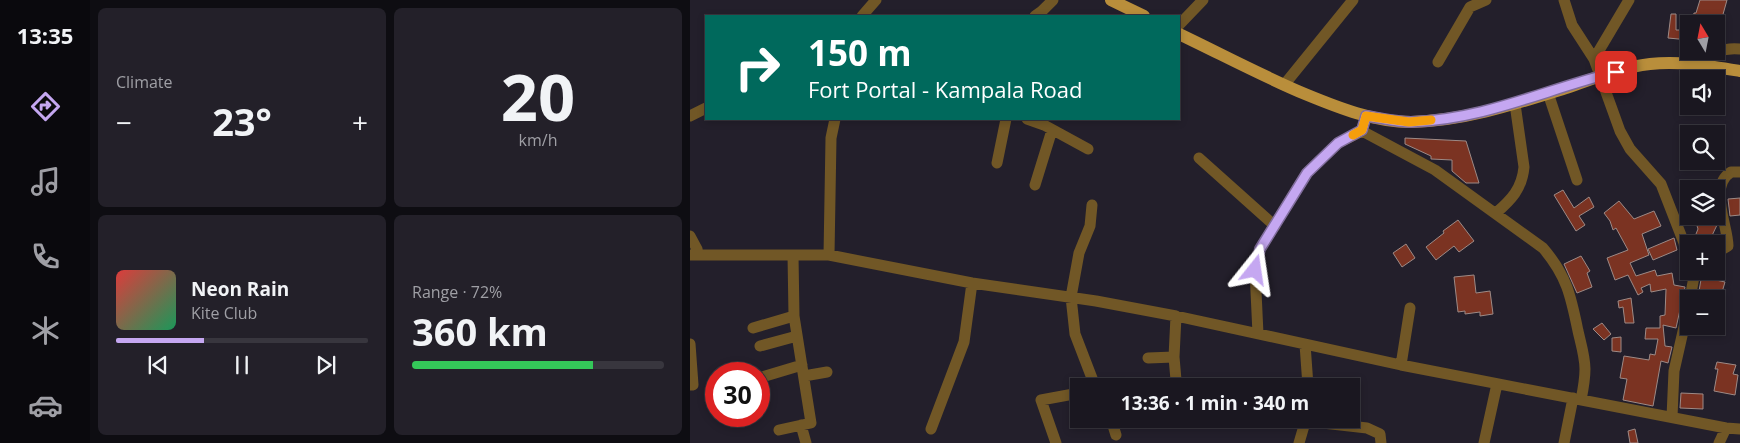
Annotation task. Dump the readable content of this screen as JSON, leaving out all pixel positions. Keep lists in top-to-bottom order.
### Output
{
  "north": "top",
  "page": {
    "tabs": "13:35",
    "tile": [
      "Climate",
      ["20", "km/h"],
      ["Range · 72%", "360 km"]
    ],
    "map_buttons": ["+", "−"],
    "turn": ["150 m", "Fort Portal - Kampala Road"],
    "heat": ["−", "23°", "+"],
    "song": ["Neon Rain", "Kite Club"],
    "limit": "30",
    "trip": "13:36 · 1 min · 340 m"
  }
}
